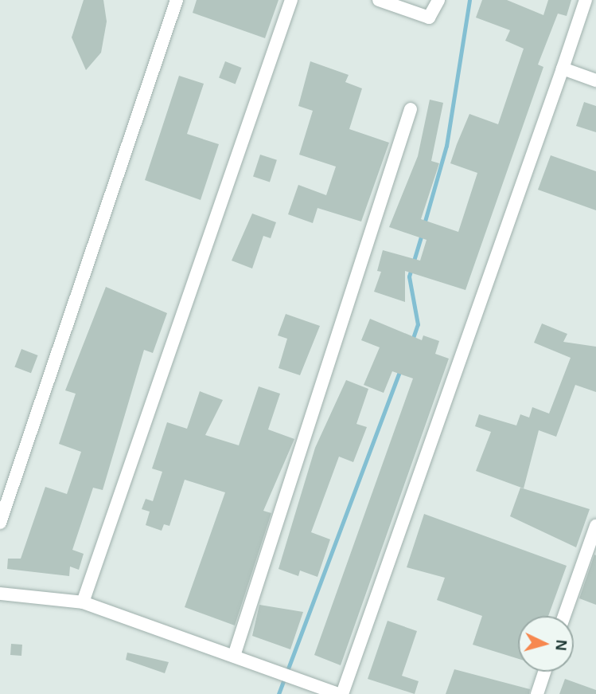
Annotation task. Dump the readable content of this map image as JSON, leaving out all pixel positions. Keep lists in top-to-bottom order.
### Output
{
  "north": "right"
}
